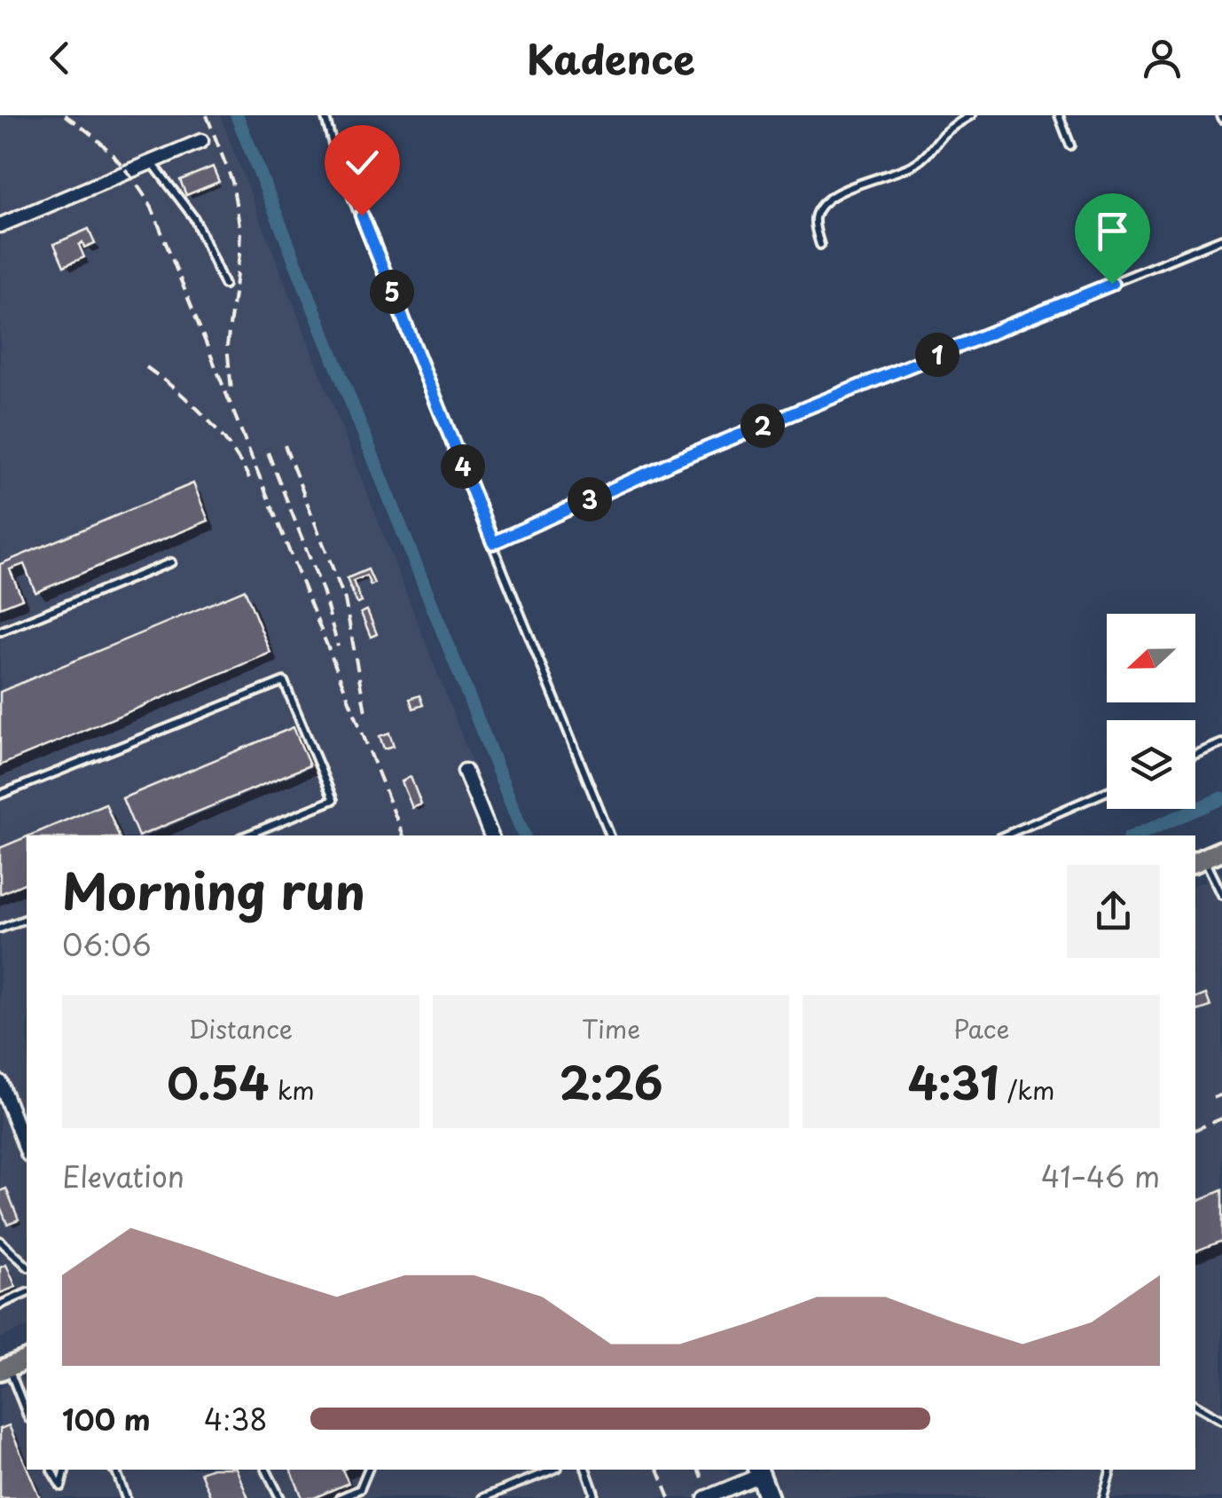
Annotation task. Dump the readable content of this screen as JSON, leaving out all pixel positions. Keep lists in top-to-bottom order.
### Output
{
  "north": "left",
  "page": {
    "header": "Kadence",
    "pins": [
      "5",
      "1",
      "2",
      "4",
      "3"
    ],
    "heading": ["Morning run", "06:06"],
    "stats": [
      ["Distance", "0.54 km"],
      ["Time", "2:26"],
      ["Pace", "4:31 /km"]
    ],
    "chart": ["Elevation", "41–46 m"],
    "list": [
      {
        "name": "100 m",
        "note": "4:38"
      }
    ]
  }
}
